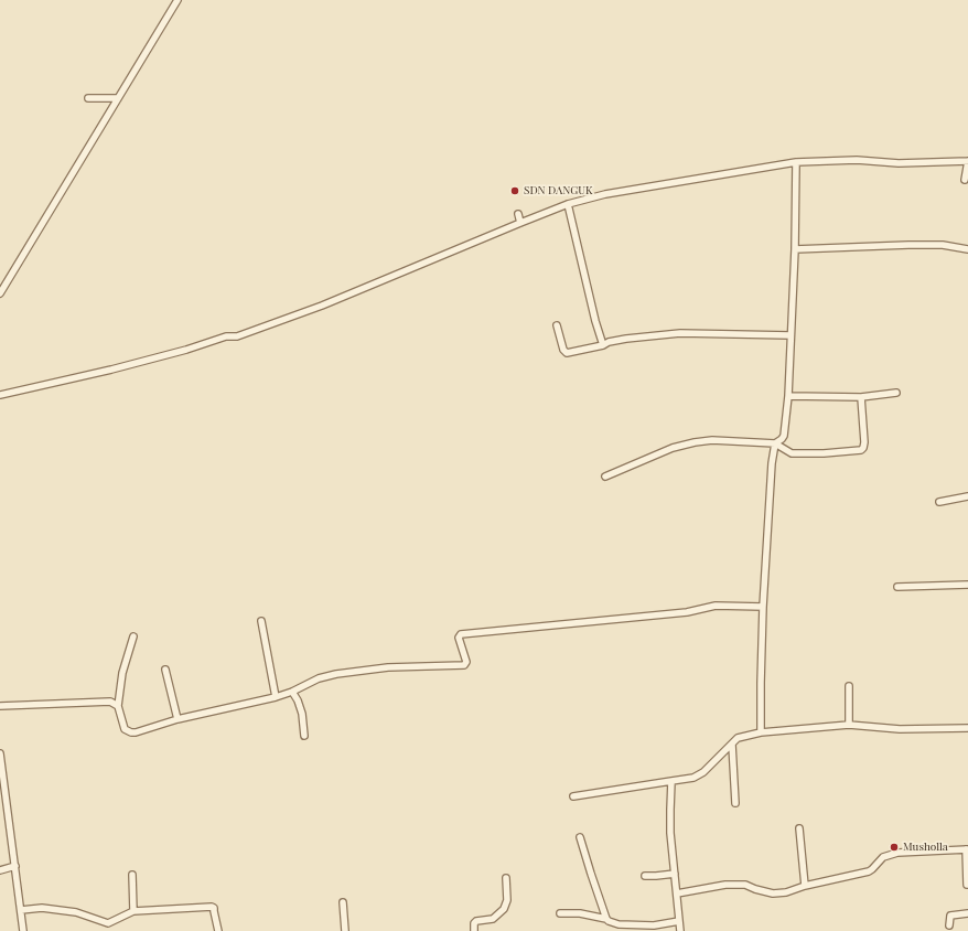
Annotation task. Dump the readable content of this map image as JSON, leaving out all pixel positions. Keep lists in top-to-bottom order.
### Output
{
  "places": ["SDN DANGUK", "Musholla"]
}
